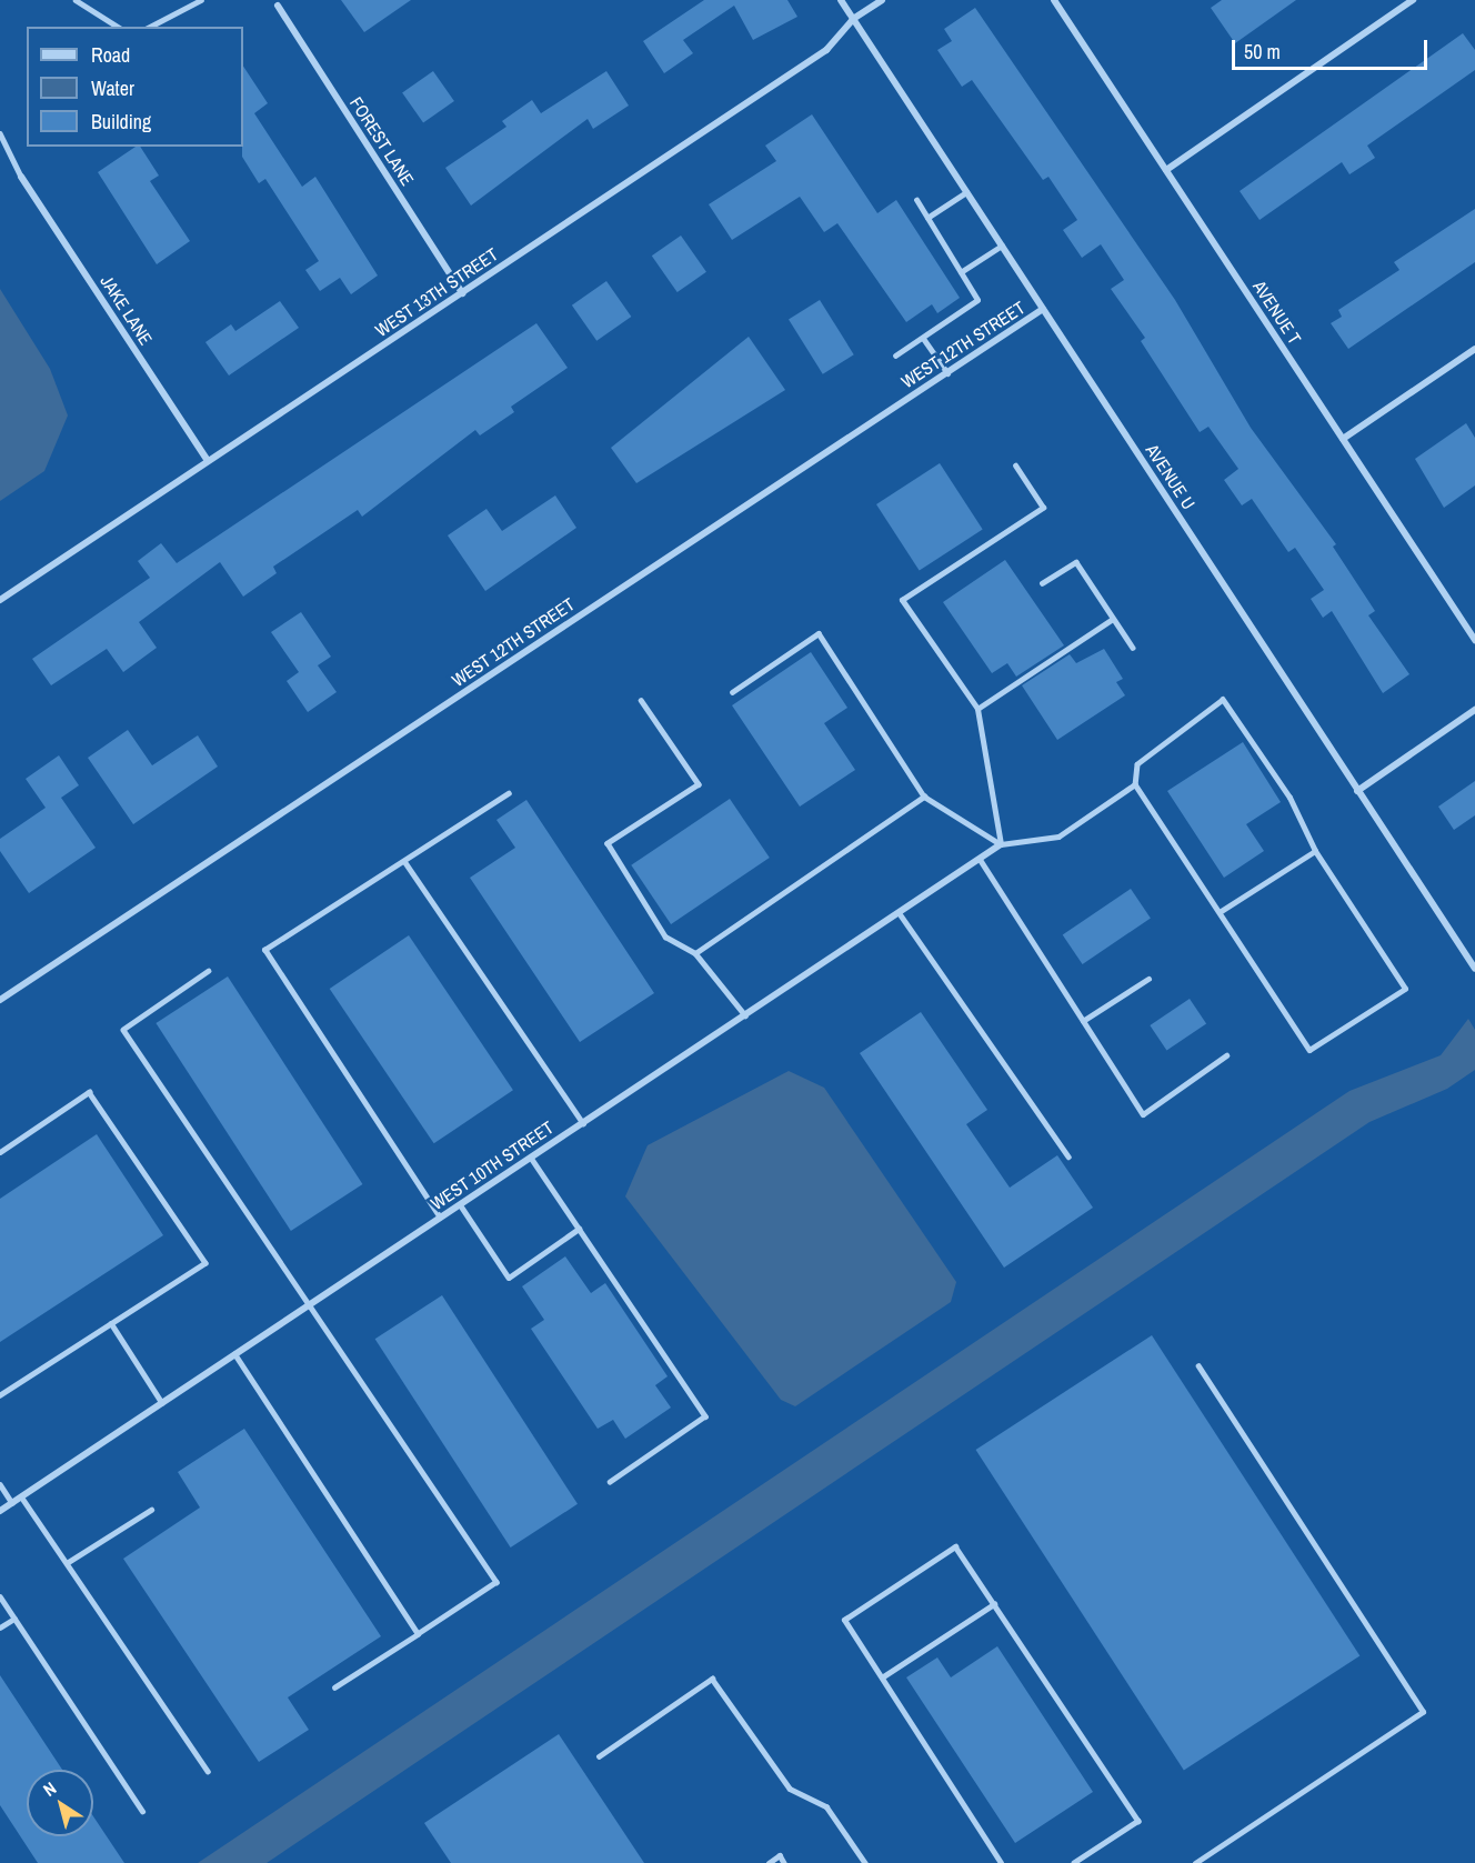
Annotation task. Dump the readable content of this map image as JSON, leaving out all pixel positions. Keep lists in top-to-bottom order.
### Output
{
  "streets": {
    "street": [
      "FOREST LANE",
      "WEST 13TH STREET",
      "JAKE LANE",
      "AVENUE T",
      "WEST 12TH STREET",
      "AVENUE U",
      "WEST 10TH STREET"
    ]
  },
  "crossings": [
    ["FOREST LANE", "WEST 13TH STREET"],
    ["WEST 13TH STREET", "JAKE LANE"],
    ["WEST 13TH STREET", "AVENUE U"],
    ["WEST 12TH STREET", "AVENUE U"]
  ],
  "legend": ["Road", "Water", "Building"],
  "scale_bar": "50 m",
  "north": "top left"
}
